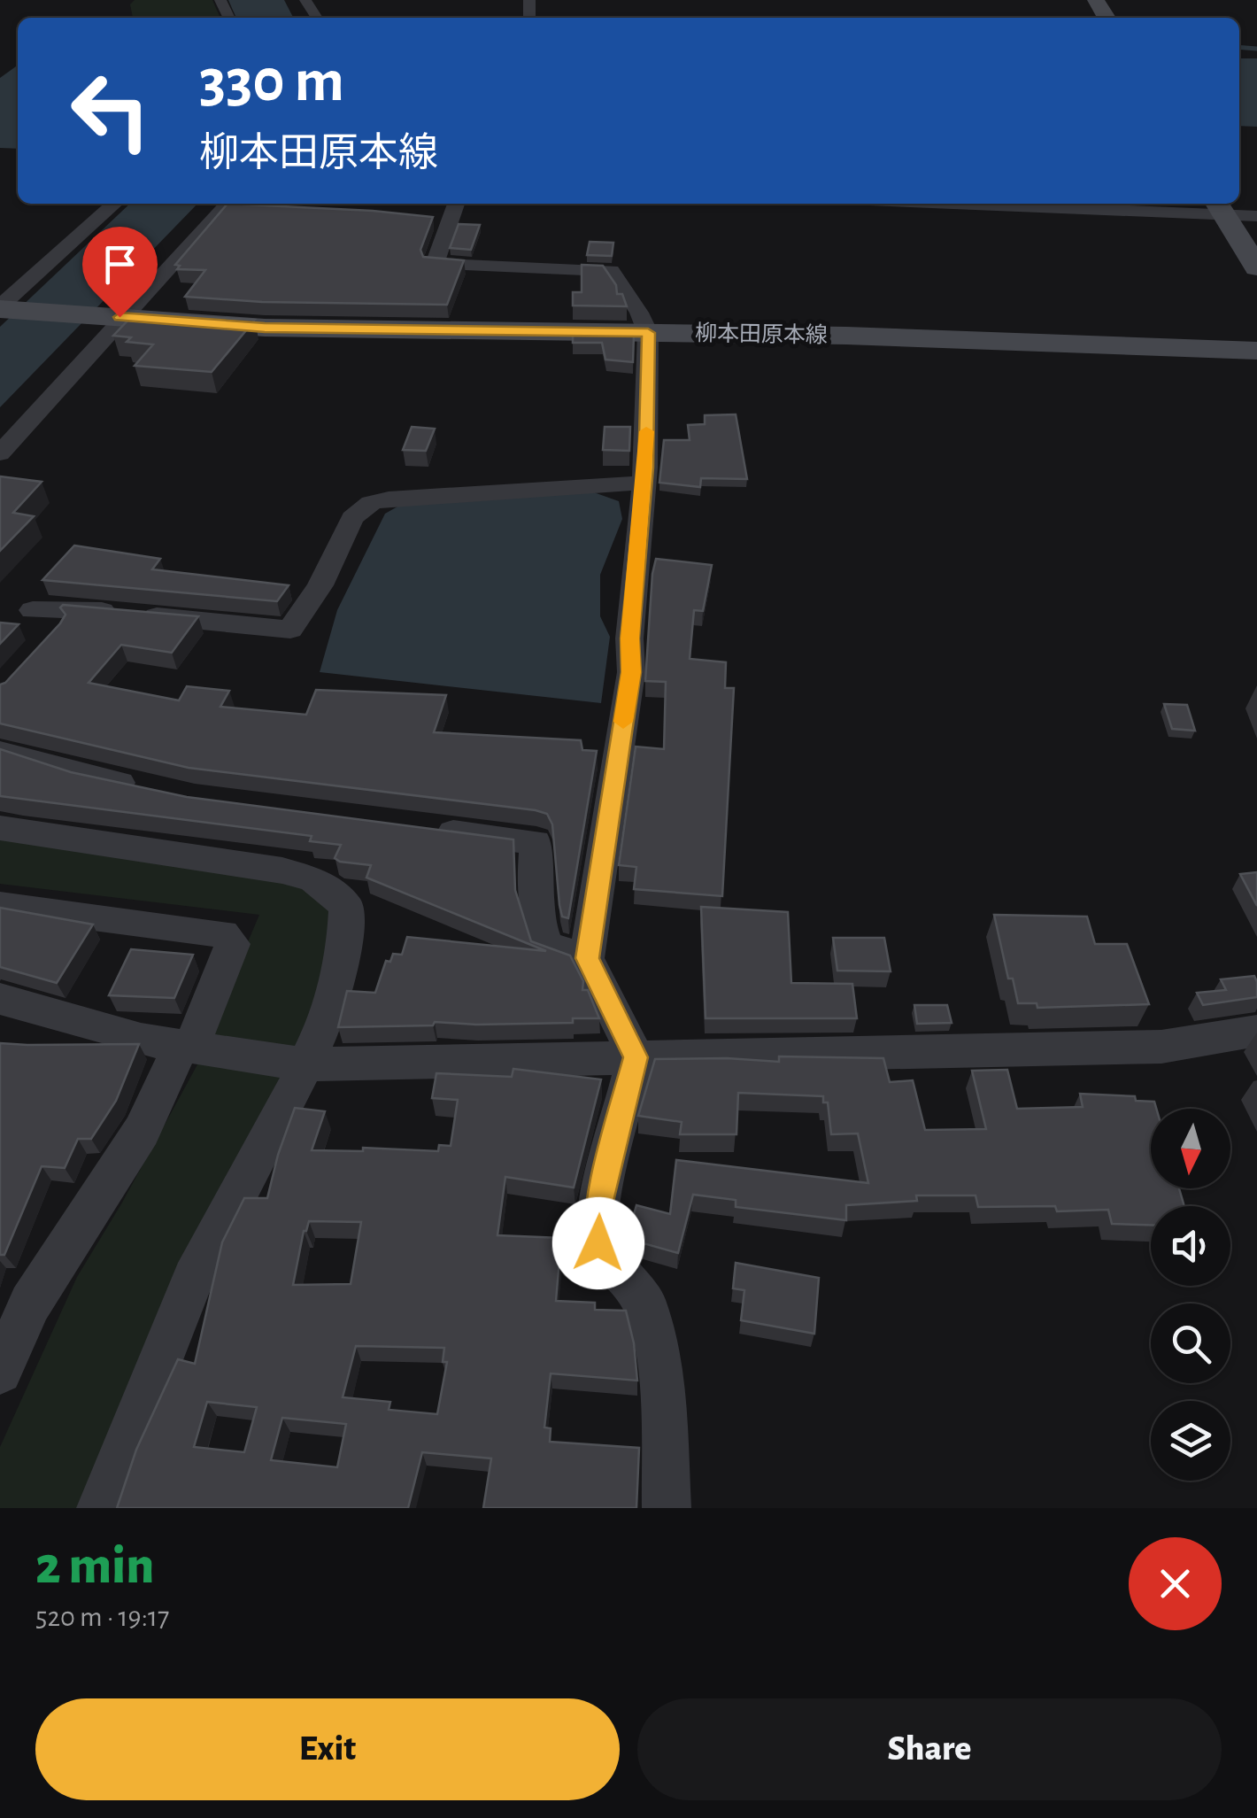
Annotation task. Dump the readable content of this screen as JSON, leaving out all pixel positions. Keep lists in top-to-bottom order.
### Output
{
  "streets": {
    "main road": ["柳本田原本線"]
  },
  "north": "bottom",
  "page": {
    "turn": ["330 m", "柳本田原本線"],
    "heading": ["2 min", "520 m · 19:17"],
    "buttons": ["Exit", "Share"]
  }
}
